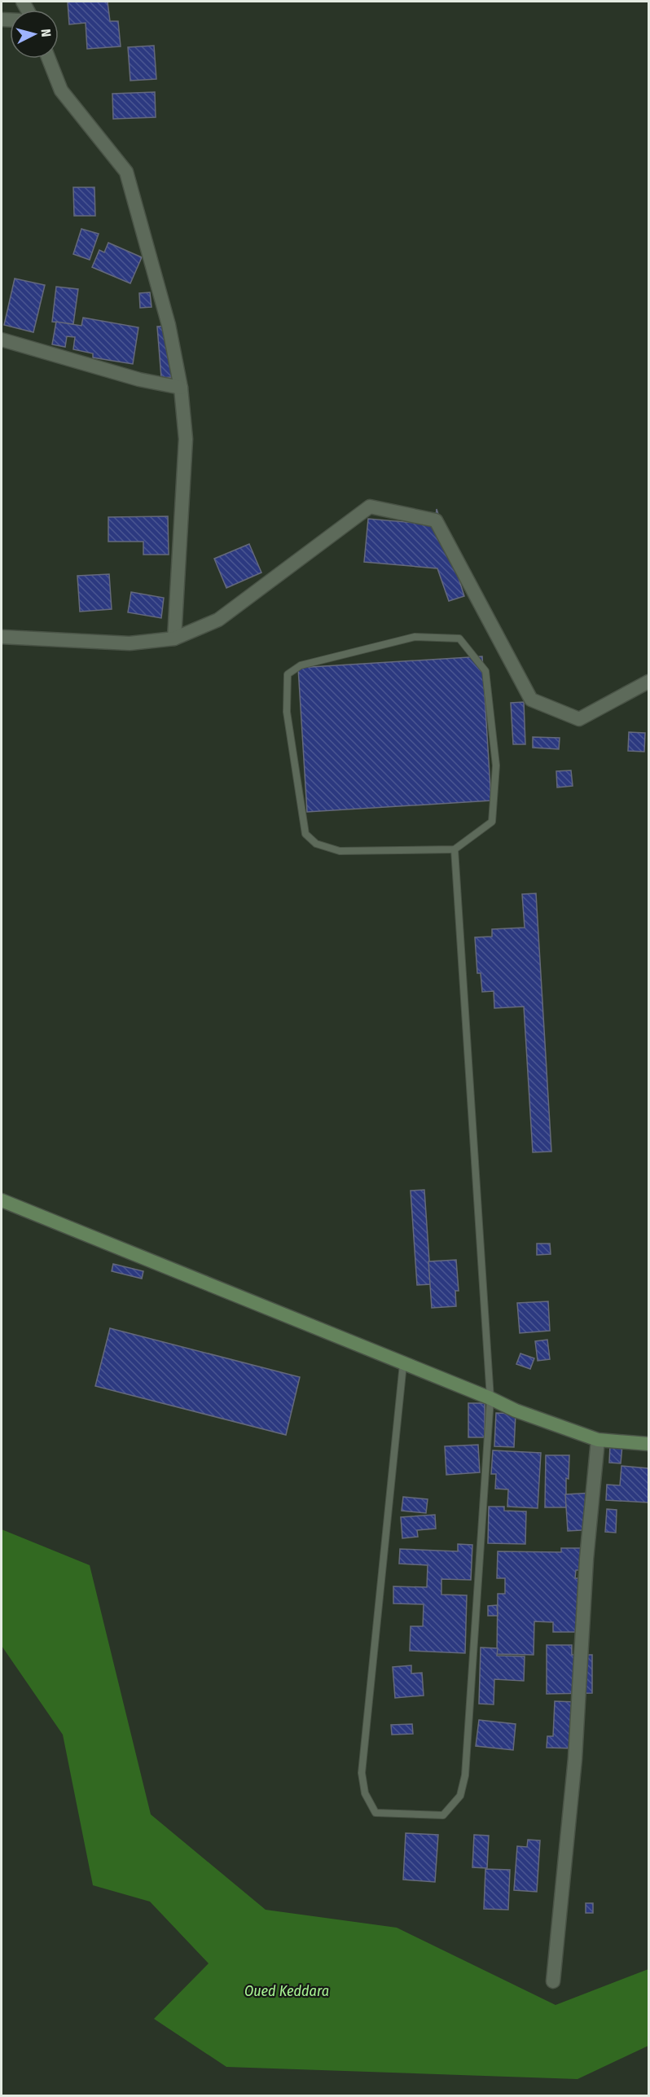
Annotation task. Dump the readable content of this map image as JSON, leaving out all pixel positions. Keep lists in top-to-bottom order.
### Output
{
  "water": ["Oued Keddara"],
  "north": "right"
}
